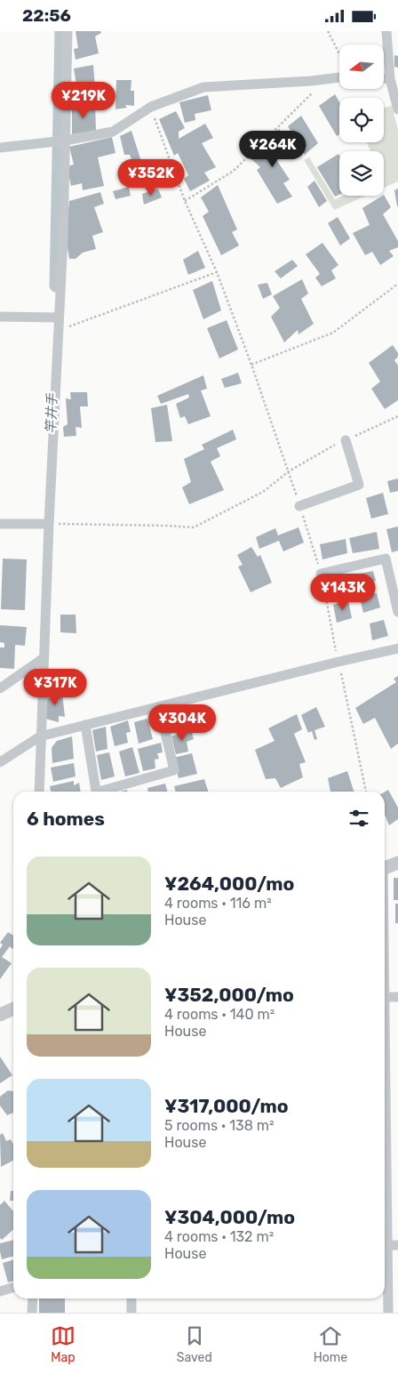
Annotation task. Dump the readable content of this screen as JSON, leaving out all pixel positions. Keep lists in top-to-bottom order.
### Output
{
  "water": ["竿井手"],
  "north": "left",
  "page": {
    "status": "22:56",
    "price": [
      "¥219K",
      "¥264K",
      "¥352K",
      "¥143K",
      "¥317K",
      "¥304K"
    ],
    "heading": "6 homes",
    "list": [
      {
        "name": "¥264,000/mo",
        "note": "4 rooms · 116 m² · House"
      },
      {
        "name": "¥352,000/mo",
        "note": "4 rooms · 140 m² · House"
      },
      {
        "name": "¥317,000/mo",
        "note": "5 rooms · 138 m² · House"
      },
      {
        "name": "¥304,000/mo",
        "note": "4 rooms · 132 m² · House"
      }
    ],
    "tabs": ["Map", "Saved", "Home"]
  }
}
